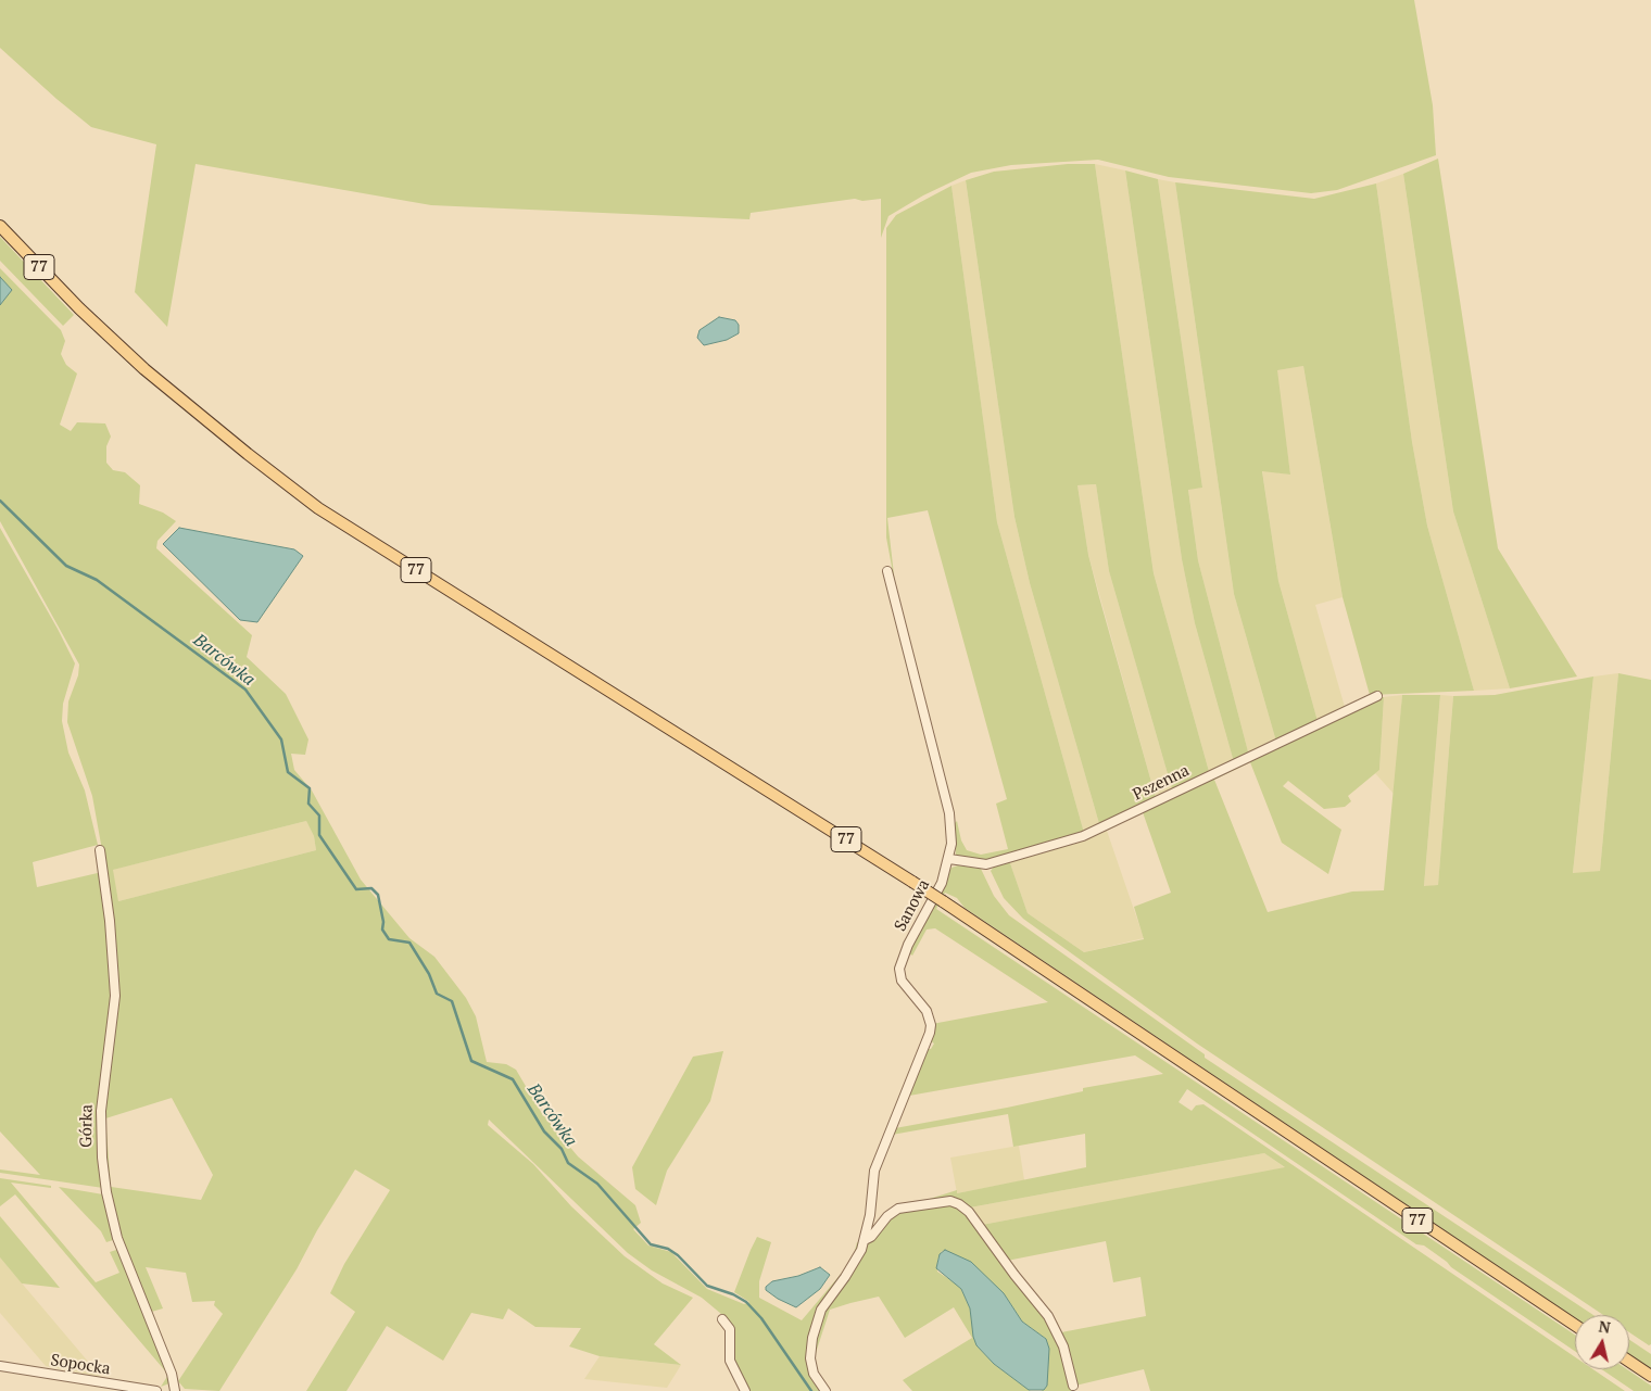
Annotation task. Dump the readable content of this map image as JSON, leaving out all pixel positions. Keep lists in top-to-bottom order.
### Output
{
  "streets": {
    "main road": ["77"],
    "street": [
      "Pszenna",
      "Sanowa",
      "Górka",
      "Sopocka"
    ]
  },
  "crossings": [
    ["Pszenna", "Sanowa"]
  ],
  "water": ["Barcówka"],
  "north": "top"
}
